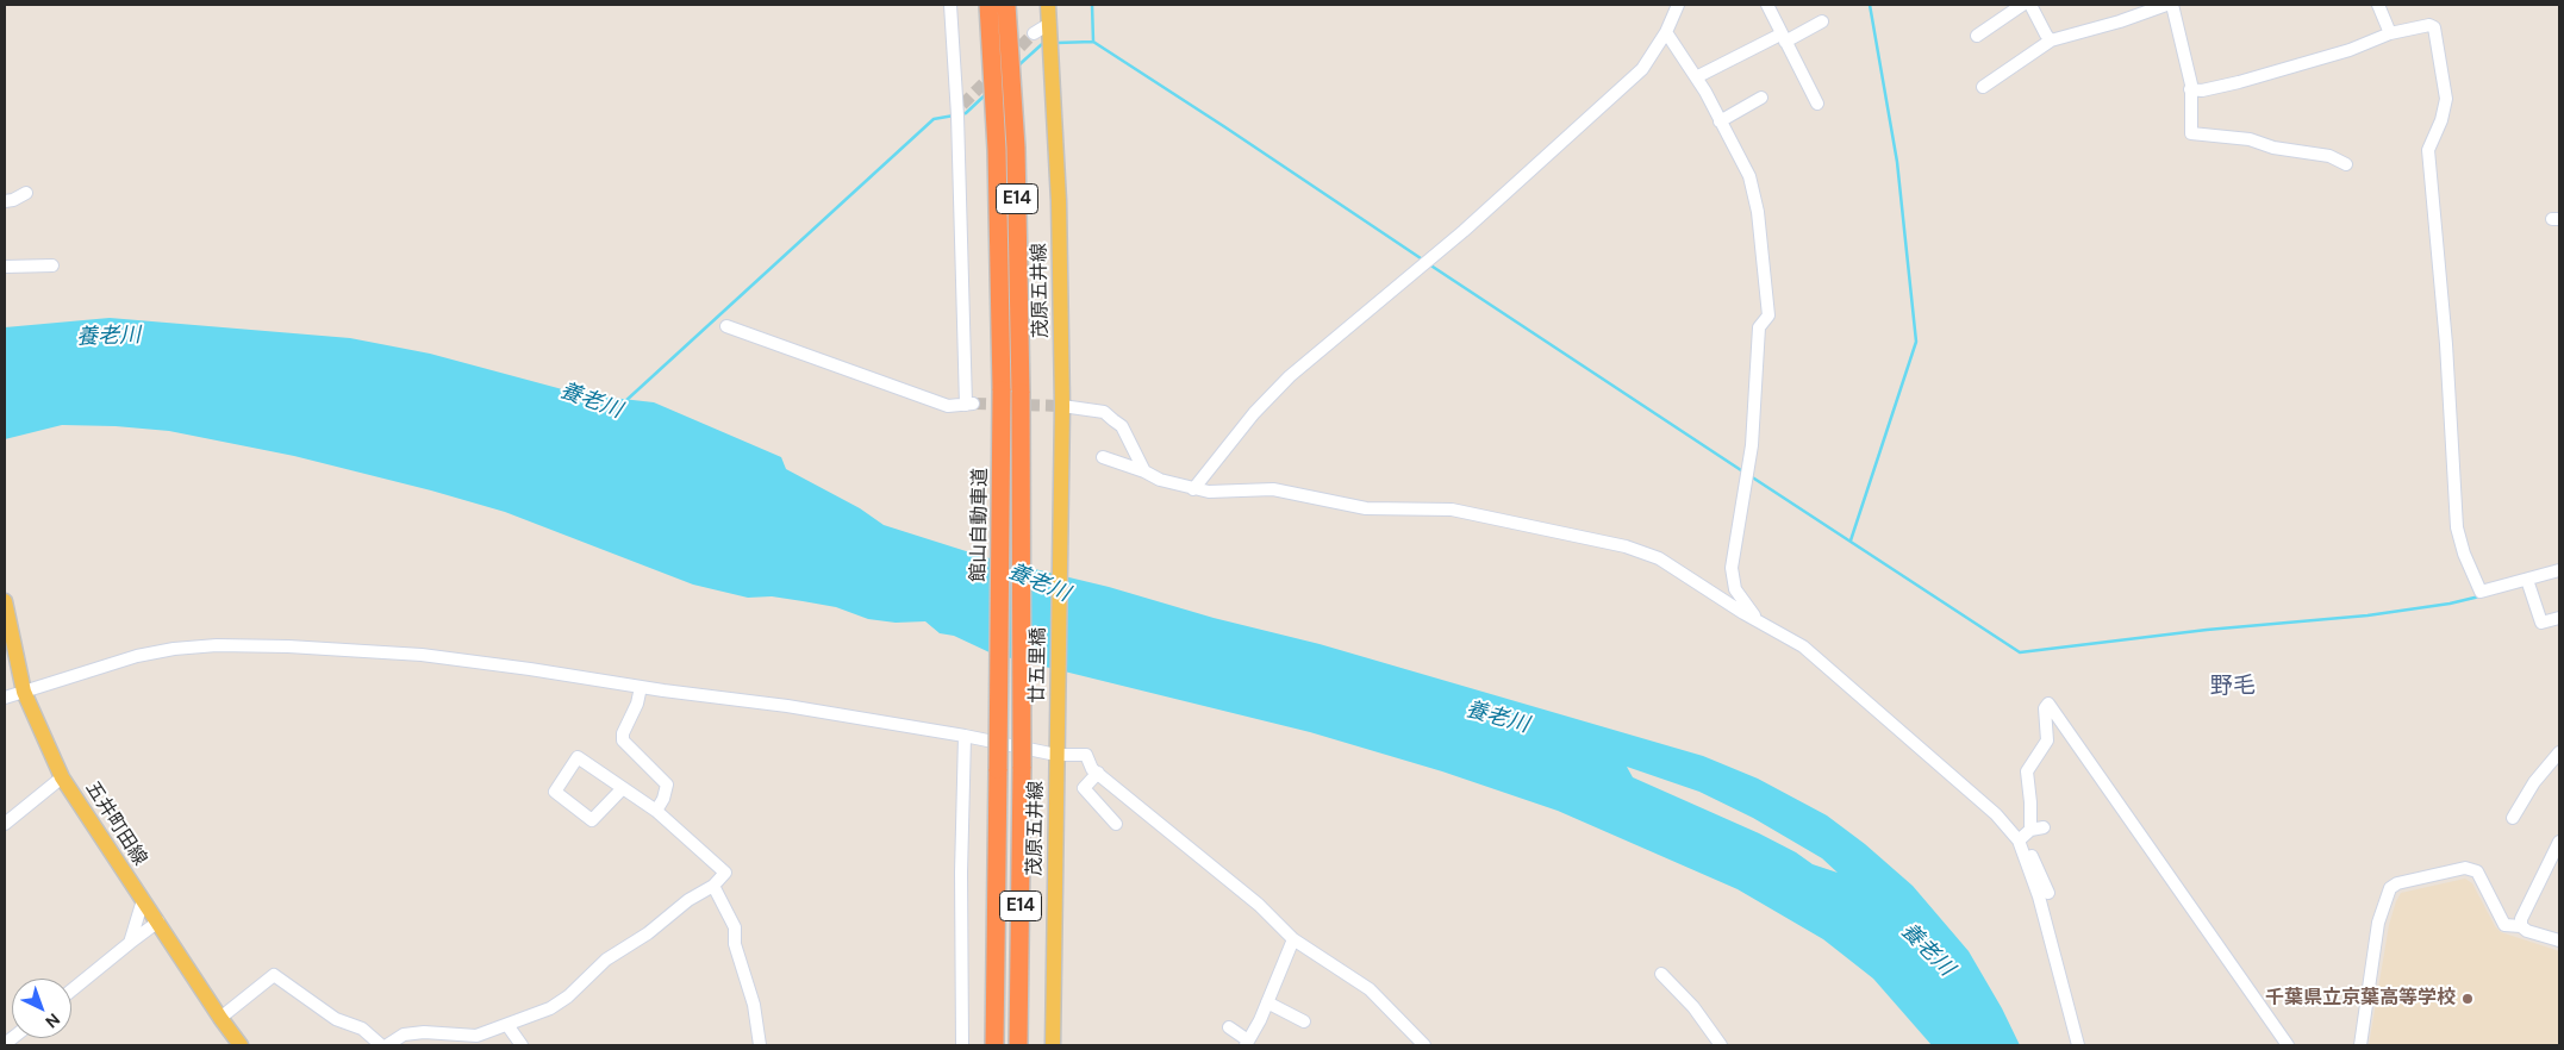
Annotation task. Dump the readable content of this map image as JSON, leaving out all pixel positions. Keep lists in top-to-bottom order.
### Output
{
  "streets": {
    "highway": ["E14", "館山自動車道"],
    "main road": ["茂原五井線", "廿五里橋", "五井町田線"]
  },
  "crossings": [
    ["茂原五井線", "廿五里橋"]
  ],
  "districts": ["野毛"],
  "water": ["養老川"],
  "places": ["千葉県立京葉高等学校"],
  "north": "bottom right"
}
